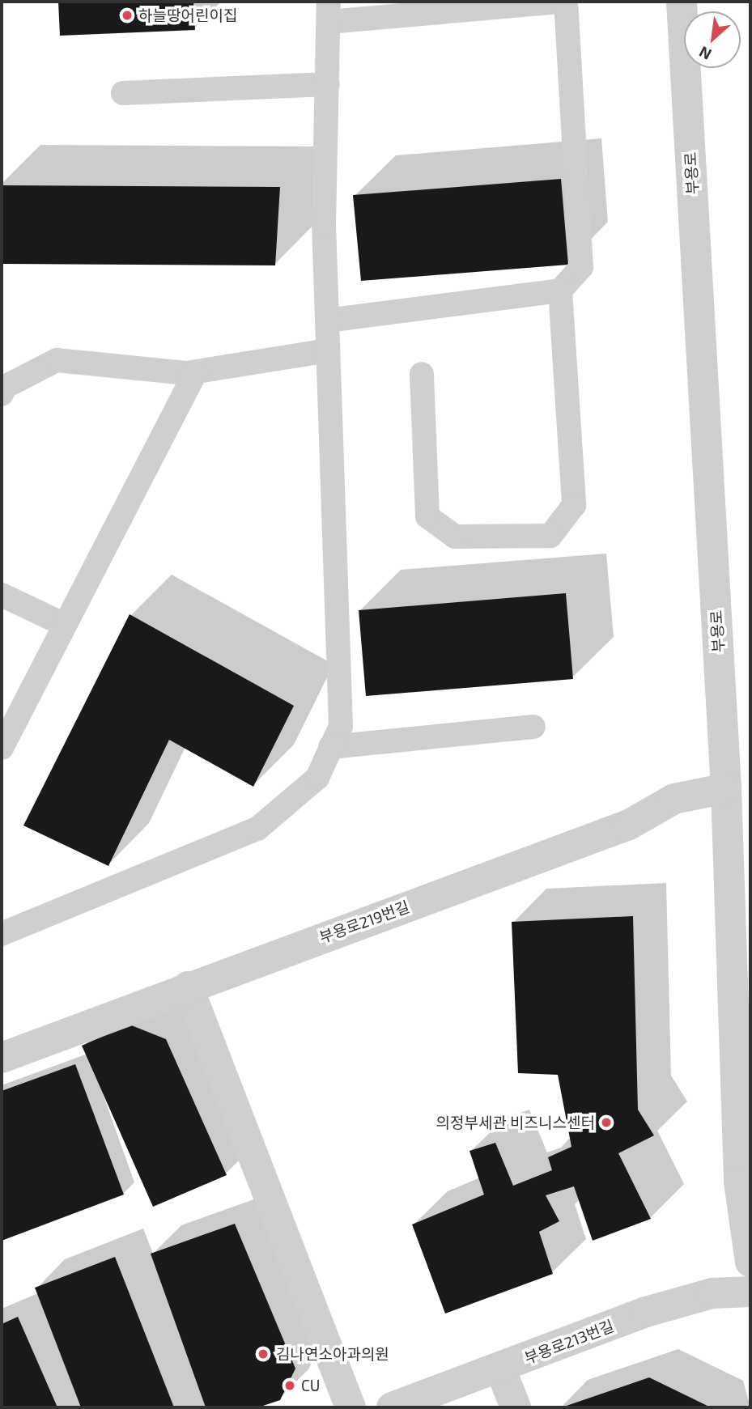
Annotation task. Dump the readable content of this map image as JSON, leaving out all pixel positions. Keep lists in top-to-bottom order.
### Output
{
  "streets": {
    "street": ["부용로", "부용로219번길", "부용로213번길"]
  },
  "crossings": [
    ["부용로", "부용로219번길"]
  ],
  "places": [
    "하늘땅어린이집",
    "의정부세관 비즈니스센터",
    "김나연소아과의원",
    "CU"
  ],
  "north": "bottom left"
}
